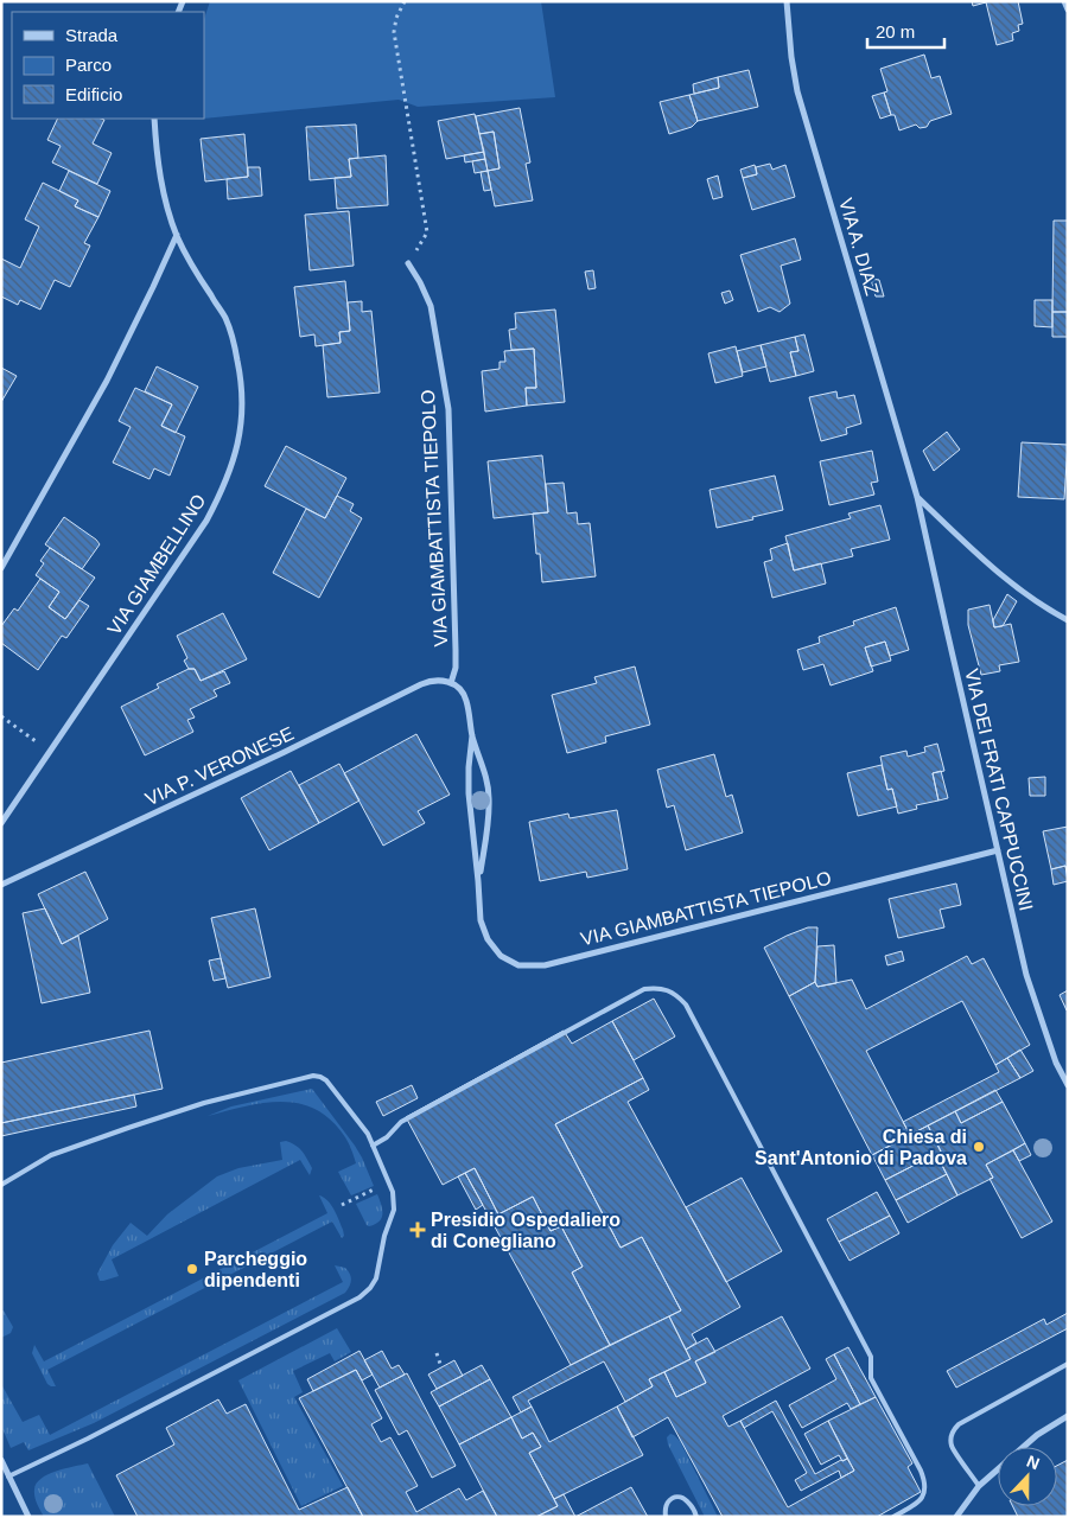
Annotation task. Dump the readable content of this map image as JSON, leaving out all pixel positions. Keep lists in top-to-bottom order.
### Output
{
  "streets": {
    "street": [
      "VIA A. DIAZ",
      "VIA GIAMBATTISTA TIEPOLO",
      "VIA GIAMBELLINO",
      "VIA P. VERONESE",
      "VIA DEI FRATI CAPPUCCINI"
    ]
  },
  "crossings": [
    ["VIA A. DIAZ", "VIA DEI FRATI CAPPUCCINI"],
    ["VIA GIAMBATTISTA TIEPOLO", "VIA P. VERONESE"],
    ["VIA GIAMBATTISTA TIEPOLO", "VIA DEI FRATI CAPPUCCINI"]
  ],
  "places": {
    "other": ["Chiesa di Sant'Antonio di Padova", "Parcheggio dipendenti"],
    "health": ["Presidio Ospedaliero di Conegliano"]
  },
  "legend": ["Strada", "Parco", "Edificio"],
  "scale_bar": "20 m",
  "north": "top"
}
